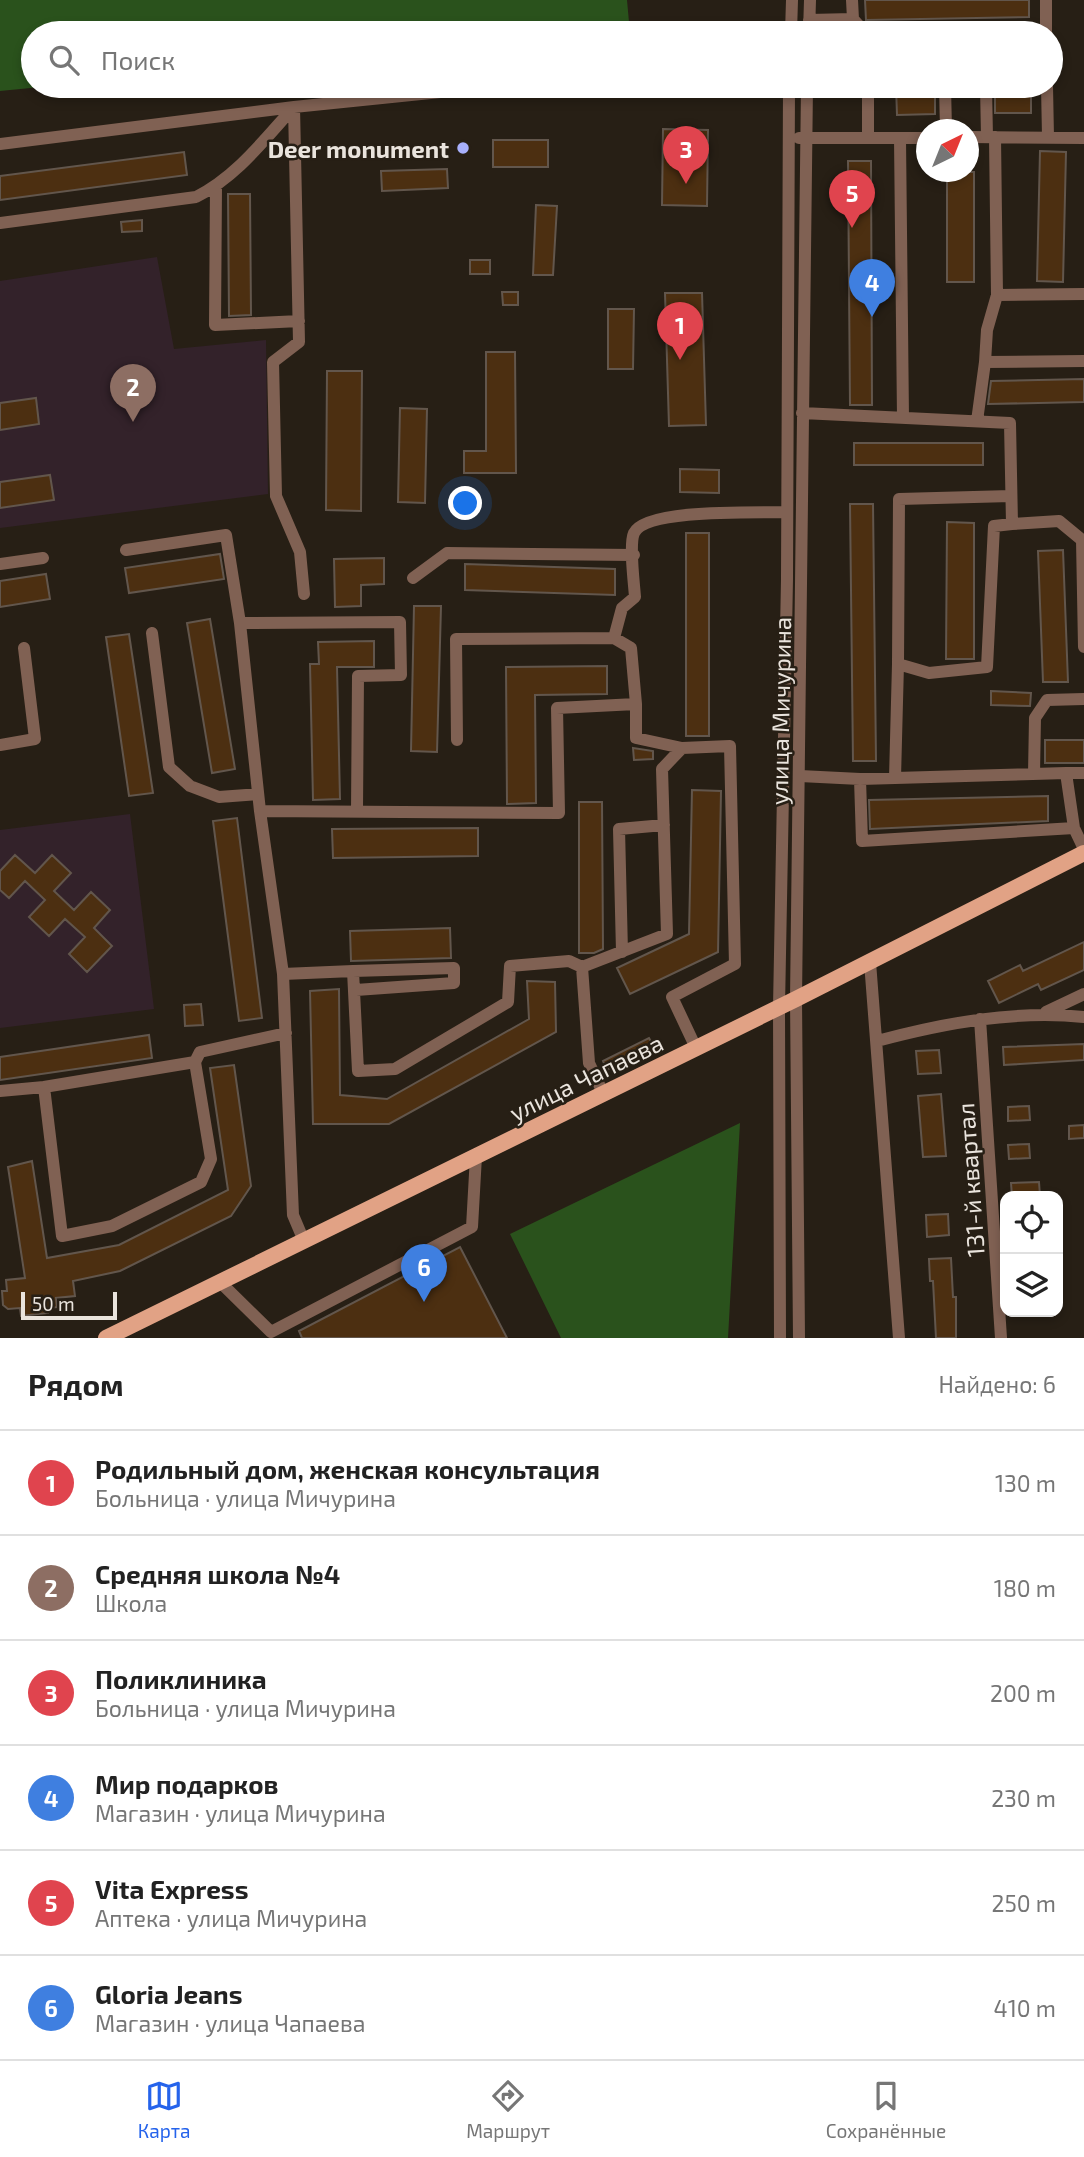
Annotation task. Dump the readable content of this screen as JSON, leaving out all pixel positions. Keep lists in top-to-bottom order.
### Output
{
  "streets": {
    "main road": ["улица Чапаева"],
    "street": ["улица Мичурина", "131-й квартал"]
  },
  "crossings": [
    ["улица Мичурина", "улица Чапаева"]
  ],
  "places": ["Deer monument"],
  "scale_bar": "50 m",
  "north": "top right",
  "page": {
    "search": "Поиск",
    "pins": [
      "3",
      "5",
      "4",
      "1",
      "2",
      "6"
    ],
    "scale": "50 m",
    "heading": ["Рядом", "Найдено: 6"],
    "list": [
      {
        "mark": "1",
        "name": "Родильный дом, женская консультация",
        "note": "Больница · улица Мичурина",
        "value": "130 m"
      },
      {
        "mark": "2",
        "name": "Средняя школа №4",
        "note": "Школа",
        "value": "180 m"
      },
      {
        "mark": "3",
        "name": "Поликлиника",
        "note": "Больница · улица Мичурина",
        "value": "200 m"
      },
      {
        "mark": "4",
        "name": "Мир подарков",
        "note": "Магазин · улица Мичурина",
        "value": "230 m"
      },
      {
        "mark": "5",
        "name": "Vita Express",
        "note": "Аптека · улица Мичурина",
        "value": "250 m"
      },
      {
        "mark": "6",
        "name": "Gloria Jeans",
        "note": "Магазин · улица Чапаева",
        "value": "410 m"
      }
    ],
    "nav": ["Карта", "Маршрут", "Сохранённые"]
  }
}
